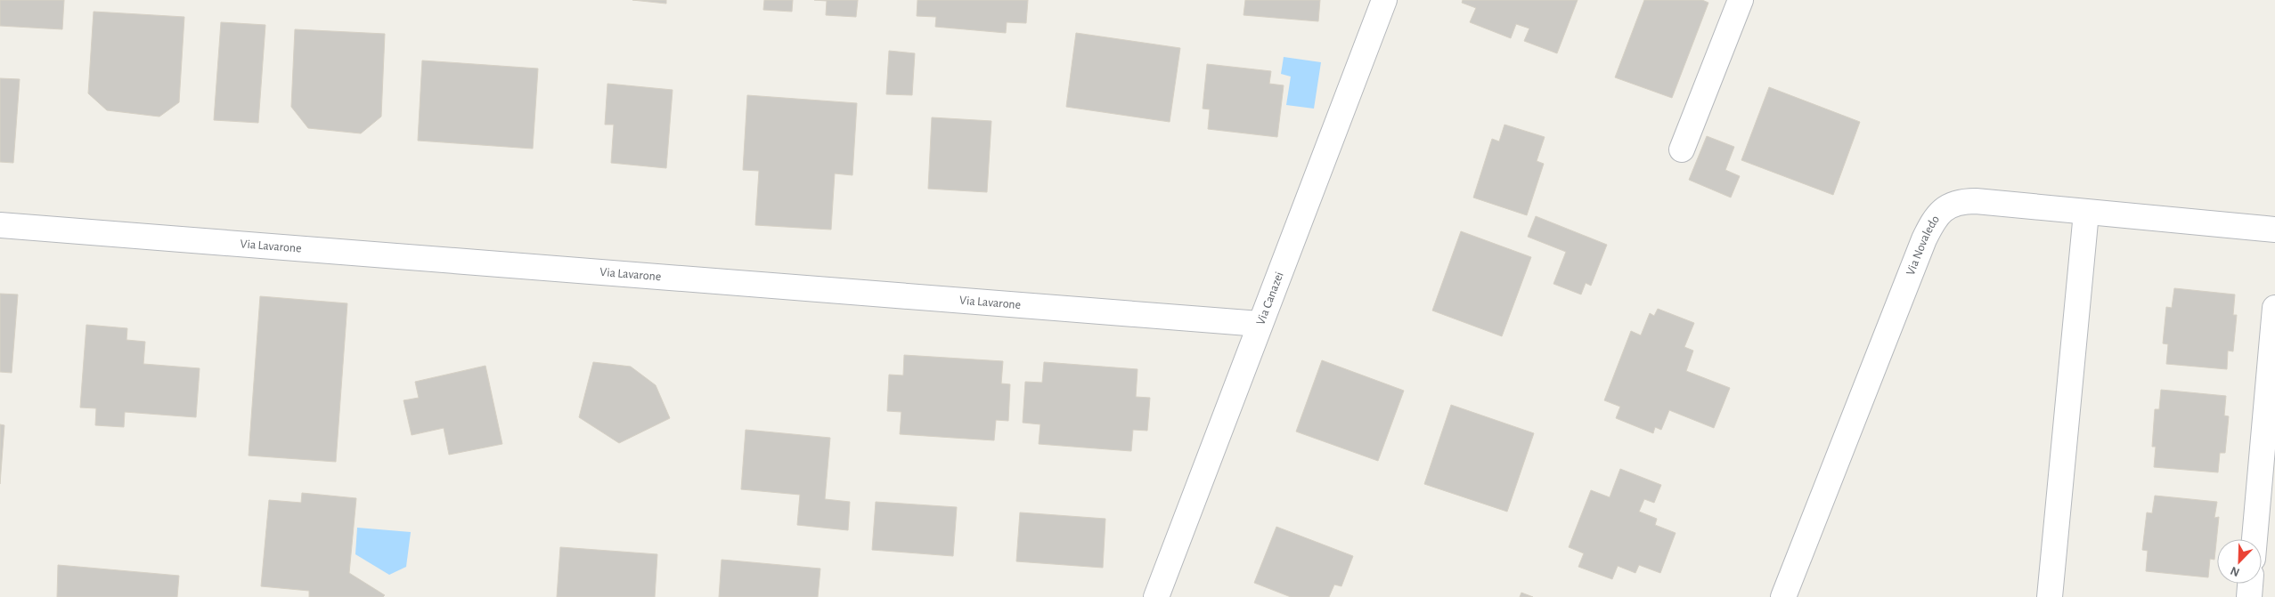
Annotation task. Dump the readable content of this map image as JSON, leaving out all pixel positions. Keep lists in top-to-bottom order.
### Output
{
  "streets": {
    "street": ["Via Lavarone", "Via Novaledo", "Via Canazei"]
  },
  "crossings": [
    ["Via Lavarone", "Via Canazei"]
  ],
  "north": "bottom left"
}
